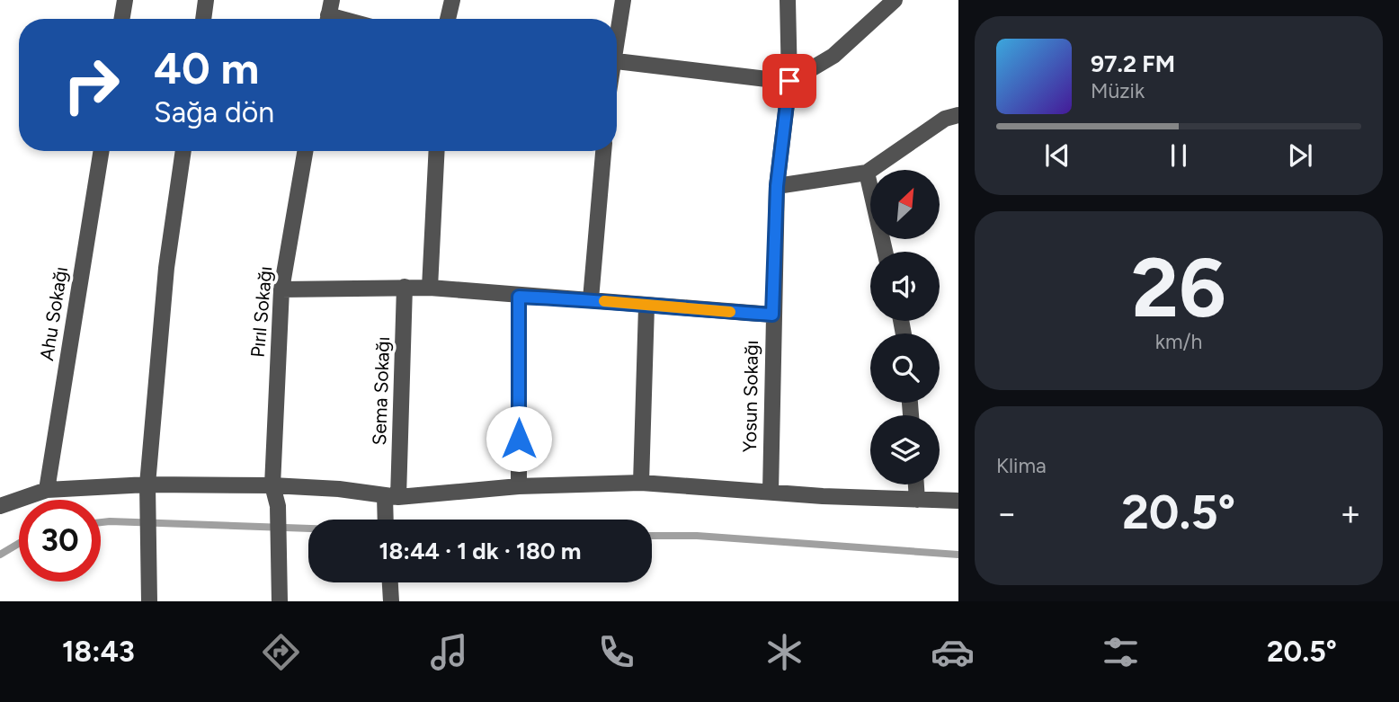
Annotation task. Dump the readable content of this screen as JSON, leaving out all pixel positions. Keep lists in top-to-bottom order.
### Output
{
  "streets": {
    "street": [
      "Pırıl Sokağı",
      "Ahu Sokağı",
      "Sema Sokağı",
      "Yosun Sokağı"
    ]
  },
  "north": "top right",
  "page": {
    "turn": ["40 m", "Sağa dön"],
    "song": ["97.2 FM", "Müzik"],
    "tile": [
      ["26", "km/h"],
      "Klima"
    ],
    "heat": ["−", "20.5°", "+"],
    "limit": "30",
    "trip": "18:44 · 1 dk · 180 m",
    "tabs": ["18:43", "20.5°"]
  }
}
